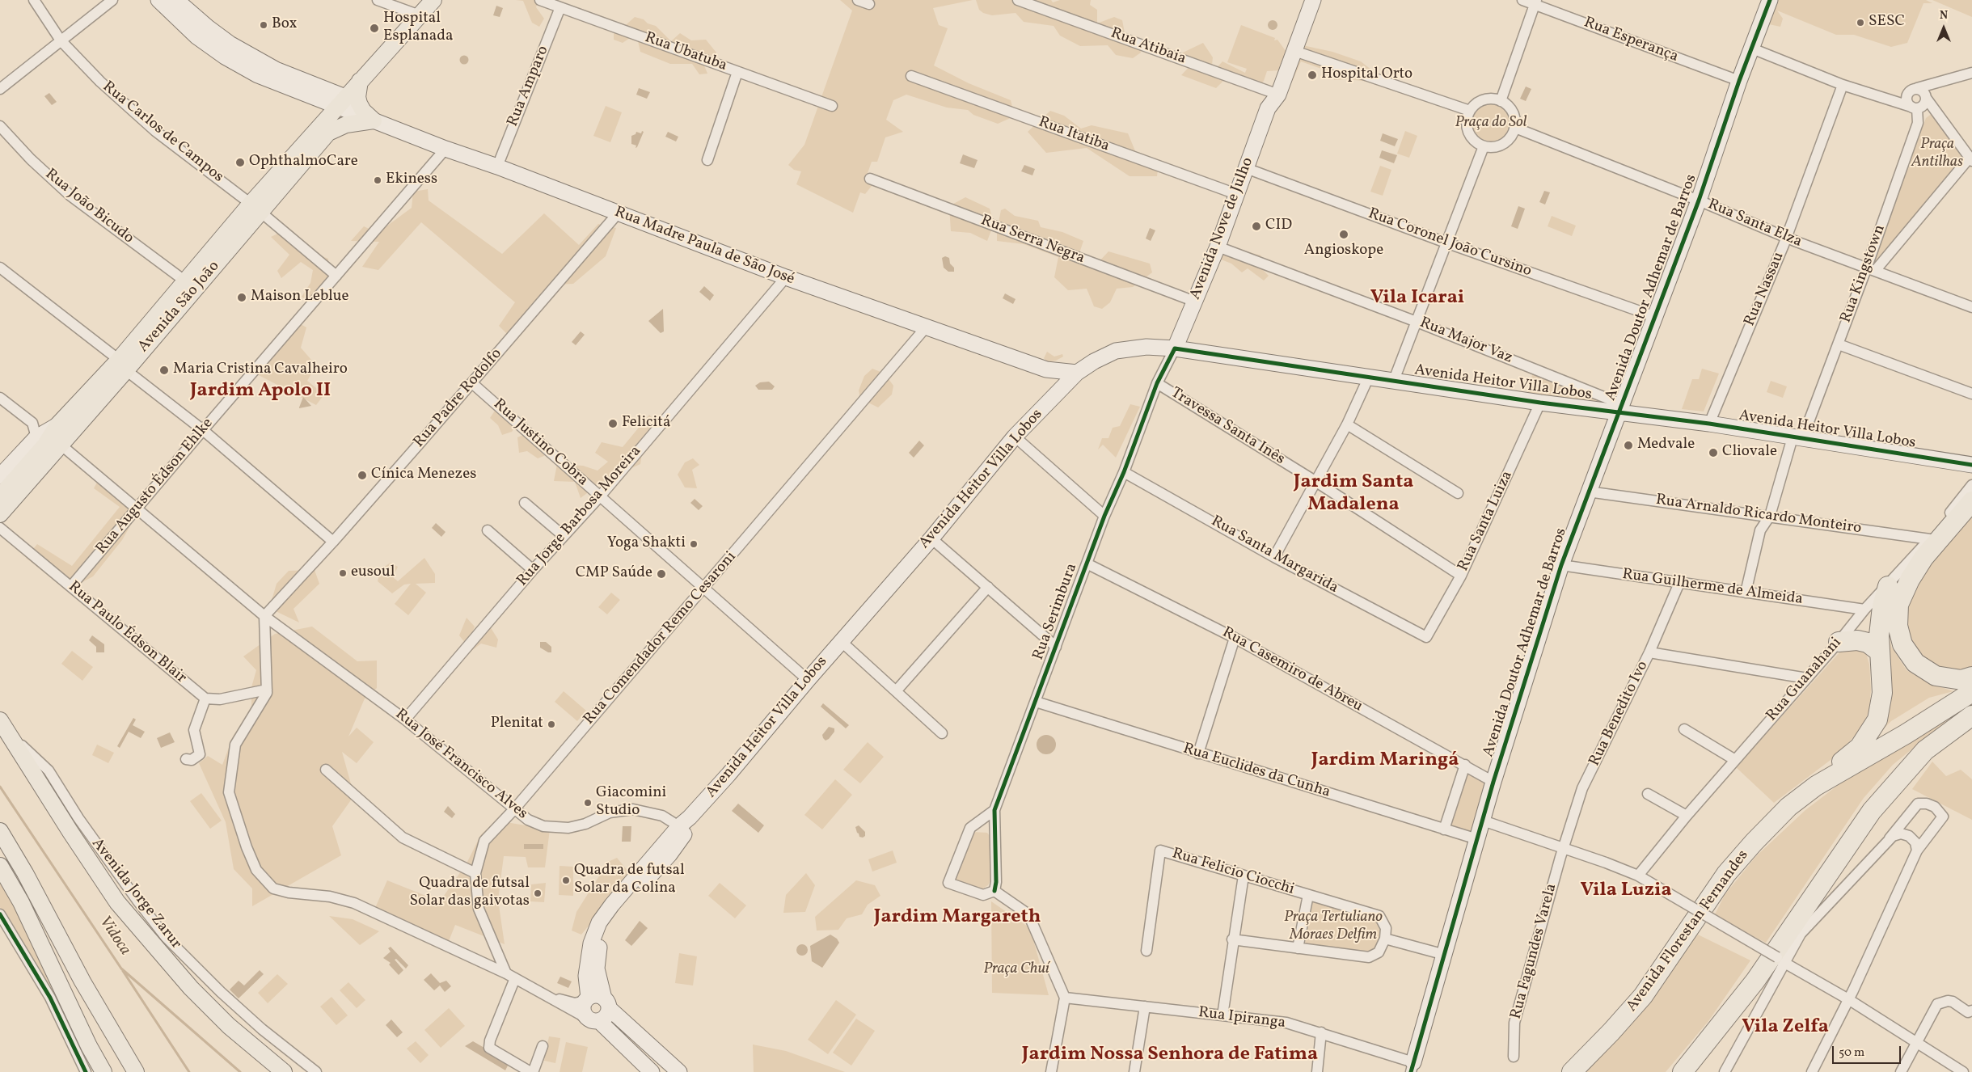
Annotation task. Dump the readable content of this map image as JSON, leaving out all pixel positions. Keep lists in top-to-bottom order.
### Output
{
  "streets": {
    "highway": ["Avenida Florestan Fernandes"],
    "main road": ["Avenida São João", "Avenida Jorge Zarur"],
    "street": [
      "Rua Esperança",
      "Rua Atibaia",
      "Rua Ubatuba",
      "Rua Amparo",
      "Rua Carlos de Campos",
      "Rua Itatiba",
      "Rua João Bicudo",
      "Rua Santa Elza",
      "Avenida Nove de Julho",
      "Rua Serra Negra",
      "Rua Coronel João Cursino",
      "Rua Madre Paula de São José",
      "Rua Kingstown",
      "Avenida Doutor Adhemar de Barros",
      "Rua Nassau",
      "Rua Major Vaz",
      "Avenida Heitor Villa Lobos",
      "Rua Padre Rodolfo",
      "Travessa Santa Inês",
      "Rua Justino Cobra",
      "Rua Augusto Édson Ehlke",
      "Rua Arnaldo Ricardo Monteiro",
      "Rua Jorge Barbosa Moreira",
      "Rua Santa Luiza",
      "Rua Santa Margarida",
      "Rua Guilherme de Almeida",
      "Rua Serimbura",
      "Rua Paulo Édson Blair",
      "Rua Comendador Remo Cesaroni",
      "Rua Casemiro de Abreu",
      "Rua Guanahani",
      "Rua Benedito Ivo",
      "Rua José Francisco Alves",
      "Rua Euclides da Cunha",
      "Rua Felicio Ciocchi",
      "Rua Fagundes Varela",
      "Rua Ipiranga"
    ]
  },
  "crossings": [
    ["Rua Esperança", "Avenida Doutor Adhemar de Barros"],
    ["Rua Atibaia", "Avenida Nove de Julho"],
    ["Rua Ubatuba", "Rua Amparo"],
    ["Rua Amparo", "Rua Madre Paula de São José"],
    ["Rua Carlos de Campos", "Avenida São João"],
    ["Rua Carlos de Campos", "Rua Augusto Édson Ehlke"],
    ["Rua Itatiba", "Avenida Nove de Julho"],
    ["Rua João Bicudo", "Avenida São João"],
    ["Rua Santa Elza", "Rua Kingstown"],
    ["Rua Santa Elza", "Avenida Doutor Adhemar de Barros"],
    ["Rua Santa Elza", "Rua Nassau"],
    ["Avenida Nove de Julho", "Rua Serra Negra"],
    ["Avenida Nove de Julho", "Rua Coronel João Cursino"],
    ["Avenida Nove de Julho", "Rua Major Vaz"],
    ["Avenida Nove de Julho", "Avenida Heitor Villa Lobos"],
    ["Avenida Nove de Julho", "Rua Serimbura"],
    ["Rua Coronel João Cursino", "Avenida Doutor Adhemar de Barros"],
    ["Rua Madre Paula de São José", "Avenida São João"],
    ["Rua Madre Paula de São José", "Avenida Heitor Villa Lobos"],
    ["Rua Madre Paula de São José", "Rua Padre Rodolfo"],
    ["Rua Madre Paula de São José", "Rua Augusto Édson Ehlke"],
    ["Rua Madre Paula de São José", "Rua Jorge Barbosa Moreira"],
    ["Rua Madre Paula de São José", "Rua Comendador Remo Cesaroni"],
    ["Rua Kingstown", "Avenida Heitor Villa Lobos"],
    ["Rua Kingstown", "Rua Arnaldo Ricardo Monteiro"],
    ["Rua Kingstown", "Rua Guilherme de Almeida"],
    ["Avenida Doutor Adhemar de Barros", "Rua Major Vaz"],
    ["Avenida Doutor Adhemar de Barros", "Avenida Heitor Villa Lobos"],
    ["Avenida Doutor Adhemar de Barros", "Rua Arnaldo Ricardo Monteiro"],
    ["Avenida Doutor Adhemar de Barros", "Rua Guilherme de Almeida"],
    ["Avenida Doutor Adhemar de Barros", "Rua Casemiro de Abreu"],
    ["Avenida Doutor Adhemar de Barros", "Rua Euclides da Cunha"],
    ["Avenida Doutor Adhemar de Barros", "Rua Ipiranga"],
    ["Rua Nassau", "Avenida Heitor Villa Lobos"],
    ["Avenida São João", "Rua José Francisco Alves"],
    ["Rua Major Vaz", "Avenida Heitor Villa Lobos"],
    ["Avenida Heitor Villa Lobos", "Rua Justino Cobra"],
    ["Avenida Heitor Villa Lobos", "Rua Santa Luiza"],
    ["Avenida Heitor Villa Lobos", "Rua Serimbura"],
    ["Avenida Heitor Villa Lobos", "Rua José Francisco Alves"],
    ["Rua Padre Rodolfo", "Rua Justino Cobra"],
    ["Rua Padre Rodolfo", "Rua José Francisco Alves"],
    ["Travessa Santa Inês", "Rua Santa Luiza"],
    ["Travessa Santa Inês", "Rua Serimbura"],
    ["Rua Justino Cobra", "Rua Jorge Barbosa Moreira"],
    ["Rua Justino Cobra", "Rua Comendador Remo Cesaroni"],
    ["Rua Augusto Édson Ehlke", "Rua Paulo Édson Blair"],
    ["Rua Augusto Édson Ehlke", "Rua José Francisco Alves"],
    ["Rua Arnaldo Ricardo Monteiro", "Rua Guanahani"],
    ["Rua Jorge Barbosa Moreira", "Rua José Francisco Alves"],
    ["Rua Santa Luiza", "Rua Santa Margarida"],
    ["Rua Santa Margarida", "Rua Serimbura"],
    ["Rua Guilherme de Almeida", "Rua Guanahani"],
    ["Rua Guilherme de Almeida", "Rua Benedito Ivo"],
    ["Rua Serimbura", "Rua Casemiro de Abreu"],
    ["Rua Serimbura", "Rua Euclides da Cunha"],
    ["Rua Comendador Remo Cesaroni", "Rua José Francisco Alves"],
    ["Rua Benedito Ivo", "Rua Fagundes Varela"]
  ],
  "districts": [
    "Vila Icarai",
    "Jardim Apolo II",
    "Jardim Santa Madalena",
    "Jardim Maringá",
    "Vila Luzia",
    "Jardim Margareth",
    "Vila Zelfa",
    "Jardim Nossa Senhora de Fatima"
  ],
  "water": ["Vidoca"],
  "parks": [
    "Praça do Sol",
    "Praça Antilhas",
    "Praça Tertuliano Moraes Delfim",
    "Praça Chuí"
  ],
  "places": [
    "SESC",
    "Box",
    "Hospital Esplanada",
    "Hospital Orto",
    "OphthalmoCare",
    "Ekiness",
    "CID",
    "Angioskope",
    "Maison Leblue",
    "Maria Cristina Cavalheiro",
    "Felicitá",
    "Medvale",
    "Cliovale",
    "Cínica Menezes",
    "Yoga Shakti",
    "eusoul",
    "CMP Saúde",
    "Plenitat",
    "Giacomini Studio",
    "Quadra de futsal Solar da Colina",
    "Quadra de futsal Solar das gaivotas"
  ],
  "scale_bar": "50 m",
  "north": "top"
}
